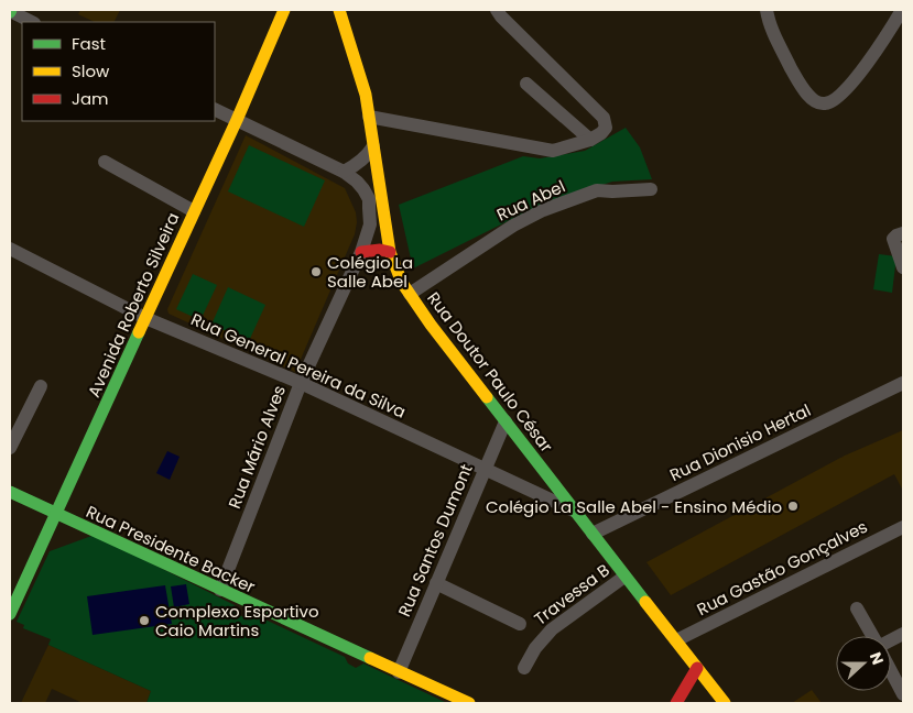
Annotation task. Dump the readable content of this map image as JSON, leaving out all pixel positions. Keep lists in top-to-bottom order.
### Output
{
  "streets": {
    "main road": ["Avenida Roberto Silveira", "Rua Doutor Paulo César", "Rua Presidente Backer"],
    "street": [
      "Rua Abel",
      "Rua General Pereira da Silva",
      "Rua Dionisio Hertal",
      "Rua Mário Alves",
      "Rua Santos Dumont",
      "Rua Gastão Gonçalves",
      "Travessa B"
    ]
  },
  "crossings": [
    ["Rua Abel", "Rua Doutor Paulo César"],
    ["Avenida Roberto Silveira", "Rua General Pereira da Silva"],
    ["Avenida Roberto Silveira", "Rua Mário Alves"],
    ["Avenida Roberto Silveira", "Rua Presidente Backer"],
    ["Rua General Pereira da Silva", "Rua Doutor Paulo César"],
    ["Rua General Pereira da Silva", "Rua Mário Alves"],
    ["Rua General Pereira da Silva", "Rua Santos Dumont"],
    ["Rua Doutor Paulo César", "Rua Dionisio Hertal"],
    ["Rua Doutor Paulo César", "Rua Santos Dumont"],
    ["Rua Doutor Paulo César", "Rua Gastão Gonçalves"],
    ["Rua Doutor Paulo César", "Travessa B"],
    ["Rua Mário Alves", "Rua Presidente Backer"],
    ["Rua Santos Dumont", "Rua Presidente Backer"]
  ],
  "places": ["Colégio La Salle Abel", "Colégio La Salle Abel - Ensino Médio", "Complexo Esportivo Caio Martins"],
  "legend": ["Fast", "Slow", "Jam"],
  "north": "right"
}
